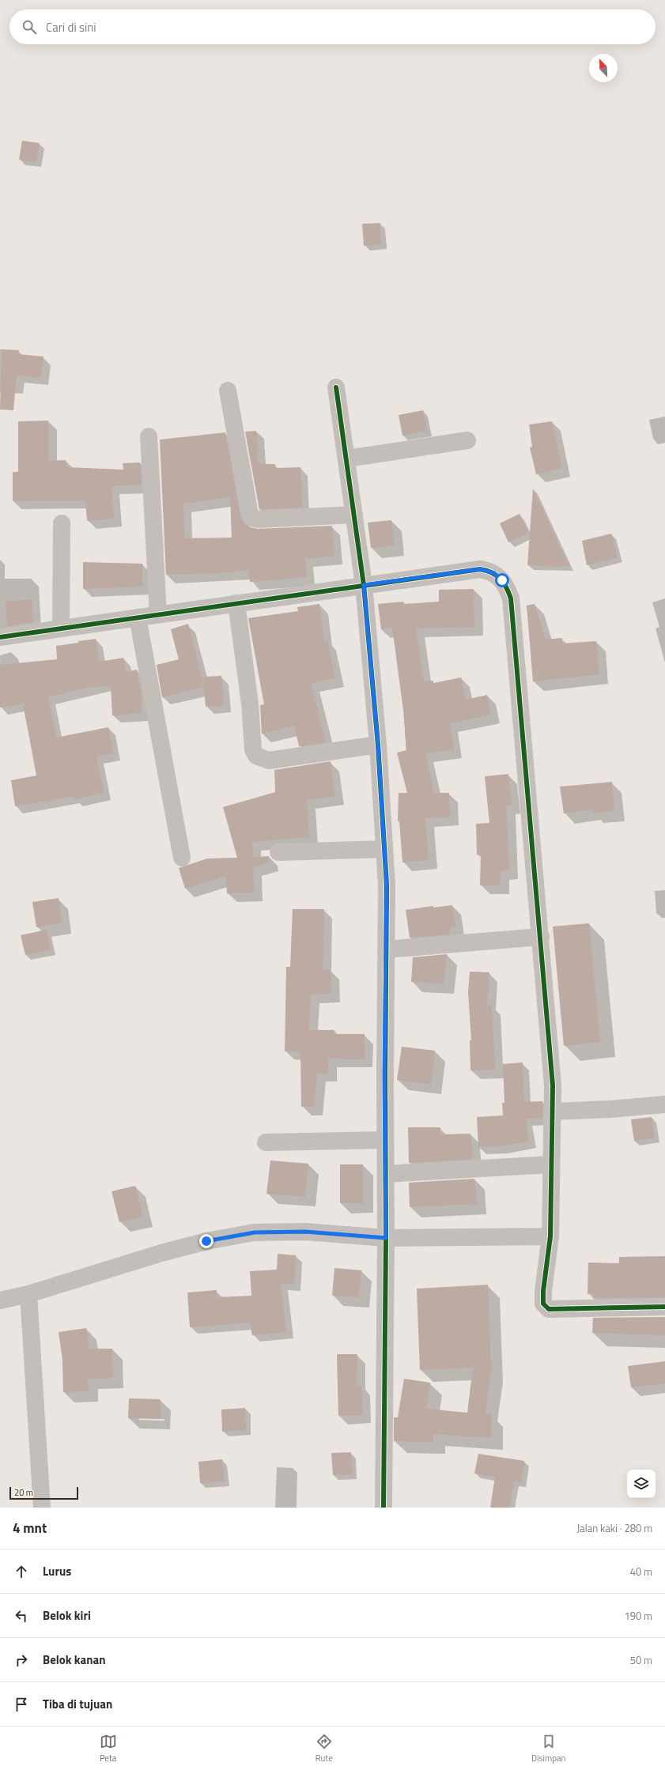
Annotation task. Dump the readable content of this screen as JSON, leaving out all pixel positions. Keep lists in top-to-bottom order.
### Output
{
  "scale_bar": "20 m",
  "north": "top left",
  "page": {
    "search": "Cari di sini",
    "scale": "20 m",
    "heading": ["4 mnt", "Jalan kaki · 280 m"],
    "list": [
      ["Lurus", "40 m"],
      ["Belok kiri", "190 m"],
      ["Belok kanan", "50 m"],
      "Tiba di tujuan"
    ],
    "nav": ["Peta", "Rute", "Disimpan"]
  }
}
